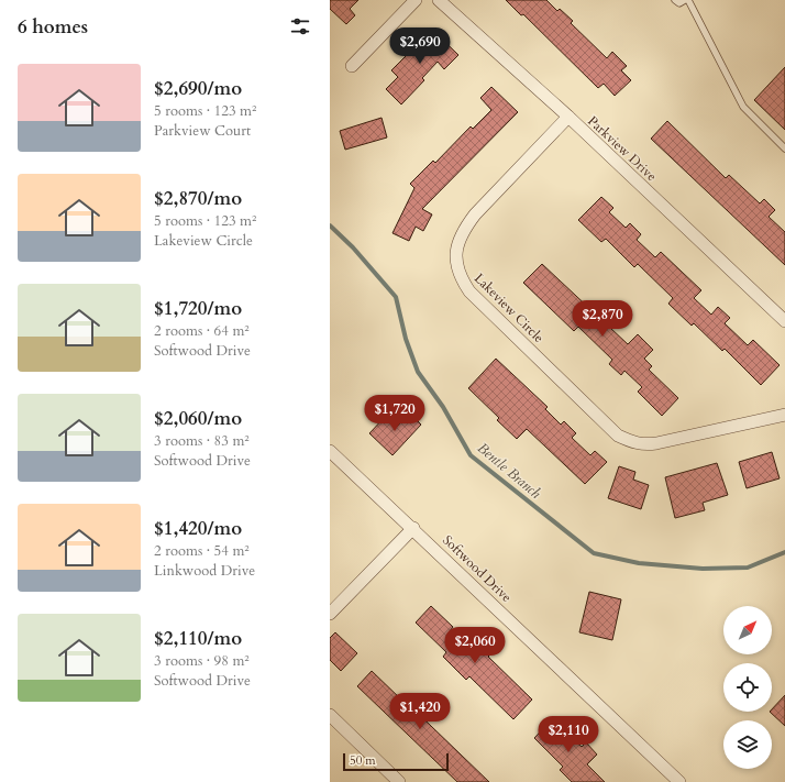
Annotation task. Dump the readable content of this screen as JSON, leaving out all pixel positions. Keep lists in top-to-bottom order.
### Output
{
  "streets": {
    "street": ["Parkview Drive", "Lakeview Circle", "Softwood Drive"]
  },
  "crossings": [
    ["Parkview Drive", "Lakeview Circle"]
  ],
  "water": ["Bentle Branch"],
  "scale_bar": "50 m",
  "north": "top right",
  "page": {
    "heading": "6 homes",
    "price": [
      "$2,690",
      "$2,870",
      "$1,720",
      "$2,060",
      "$1,420",
      "$2,110"
    ],
    "list": [
      {
        "name": "$2,690/mo",
        "note": "5 rooms · 123 m² · Parkview Court"
      },
      {
        "name": "$2,870/mo",
        "note": "5 rooms · 123 m² · Lakeview Circle"
      },
      {
        "name": "$1,720/mo",
        "note": "2 rooms · 64 m² · Softwood Drive"
      },
      {
        "name": "$2,060/mo",
        "note": "3 rooms · 83 m² · Softwood Drive"
      },
      {
        "name": "$1,420/mo",
        "note": "2 rooms · 54 m² · Linkwood Drive"
      },
      {
        "name": "$2,110/mo",
        "note": "3 rooms · 98 m² · Softwood Drive"
      }
    ],
    "scale": "50 m"
  }
}
